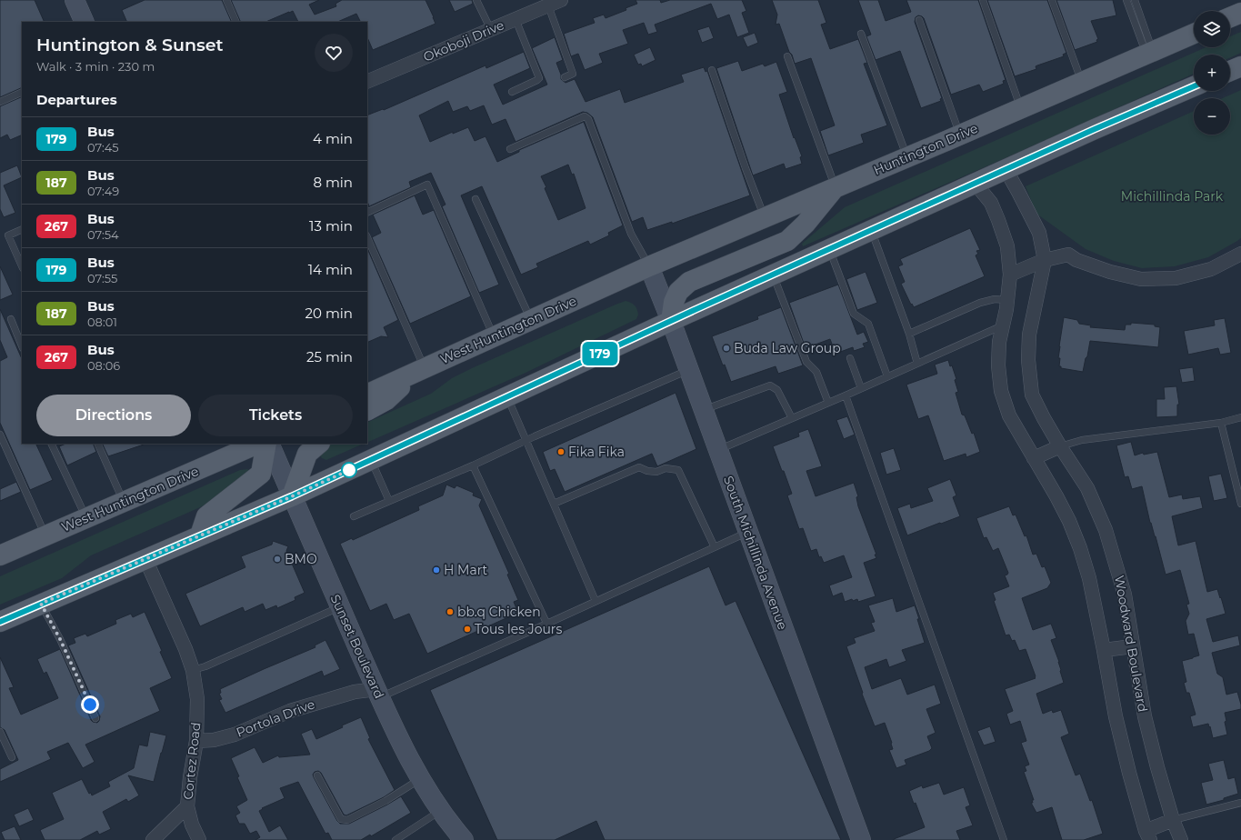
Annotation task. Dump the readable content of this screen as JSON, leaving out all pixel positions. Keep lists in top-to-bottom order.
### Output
{
  "streets": {
    "main road": [
      "Huntington Drive",
      "West Huntington Drive",
      "South Michillinda Avenue",
      "Sunset Boulevard"
    ],
    "street": [
      "Okoboji Drive",
      "Woodward Boulevard",
      "Portola Drive",
      "Cortez Road"
    ]
  },
  "crossings": [
    ["Huntington Drive", "West Huntington Drive"],
    ["Huntington Drive", "South Michillinda Avenue"],
    ["West Huntington Drive", "South Michillinda Avenue"],
    ["Sunset Boulevard", "Portola Drive"],
    ["Portola Drive", "Cortez Road"]
  ],
  "parks": ["Michillinda Park"],
  "places": [
    "Buda Law Group",
    "Fika Fika",
    "BMO",
    "H Mart",
    "bb.q Chicken",
    "Tous les Jours"
  ],
  "lines": ["bus line 179"],
  "page": {
    "on_map": "179",
    "map_buttons": ["+", "−"],
    "heading": [
      ["Huntington & Sunset", "Walk · 3 min · 230 m"],
      "Departures"
    ],
    "list": [
      {
        "mark": "179",
        "name": "Bus",
        "note": "07:45",
        "value": "4 min"
      },
      {
        "mark": "187",
        "name": "Bus",
        "note": "07:49",
        "value": "8 min"
      },
      {
        "mark": "267",
        "name": "Bus",
        "note": "07:54",
        "value": "13 min"
      },
      {
        "mark": "179",
        "name": "Bus",
        "note": "07:55",
        "value": "14 min"
      },
      {
        "mark": "187",
        "name": "Bus",
        "note": "08:01",
        "value": "20 min"
      },
      {
        "mark": "267",
        "name": "Bus",
        "note": "08:06",
        "value": "25 min"
      }
    ],
    "buttons": ["Directions", "Tickets"]
  }
}
